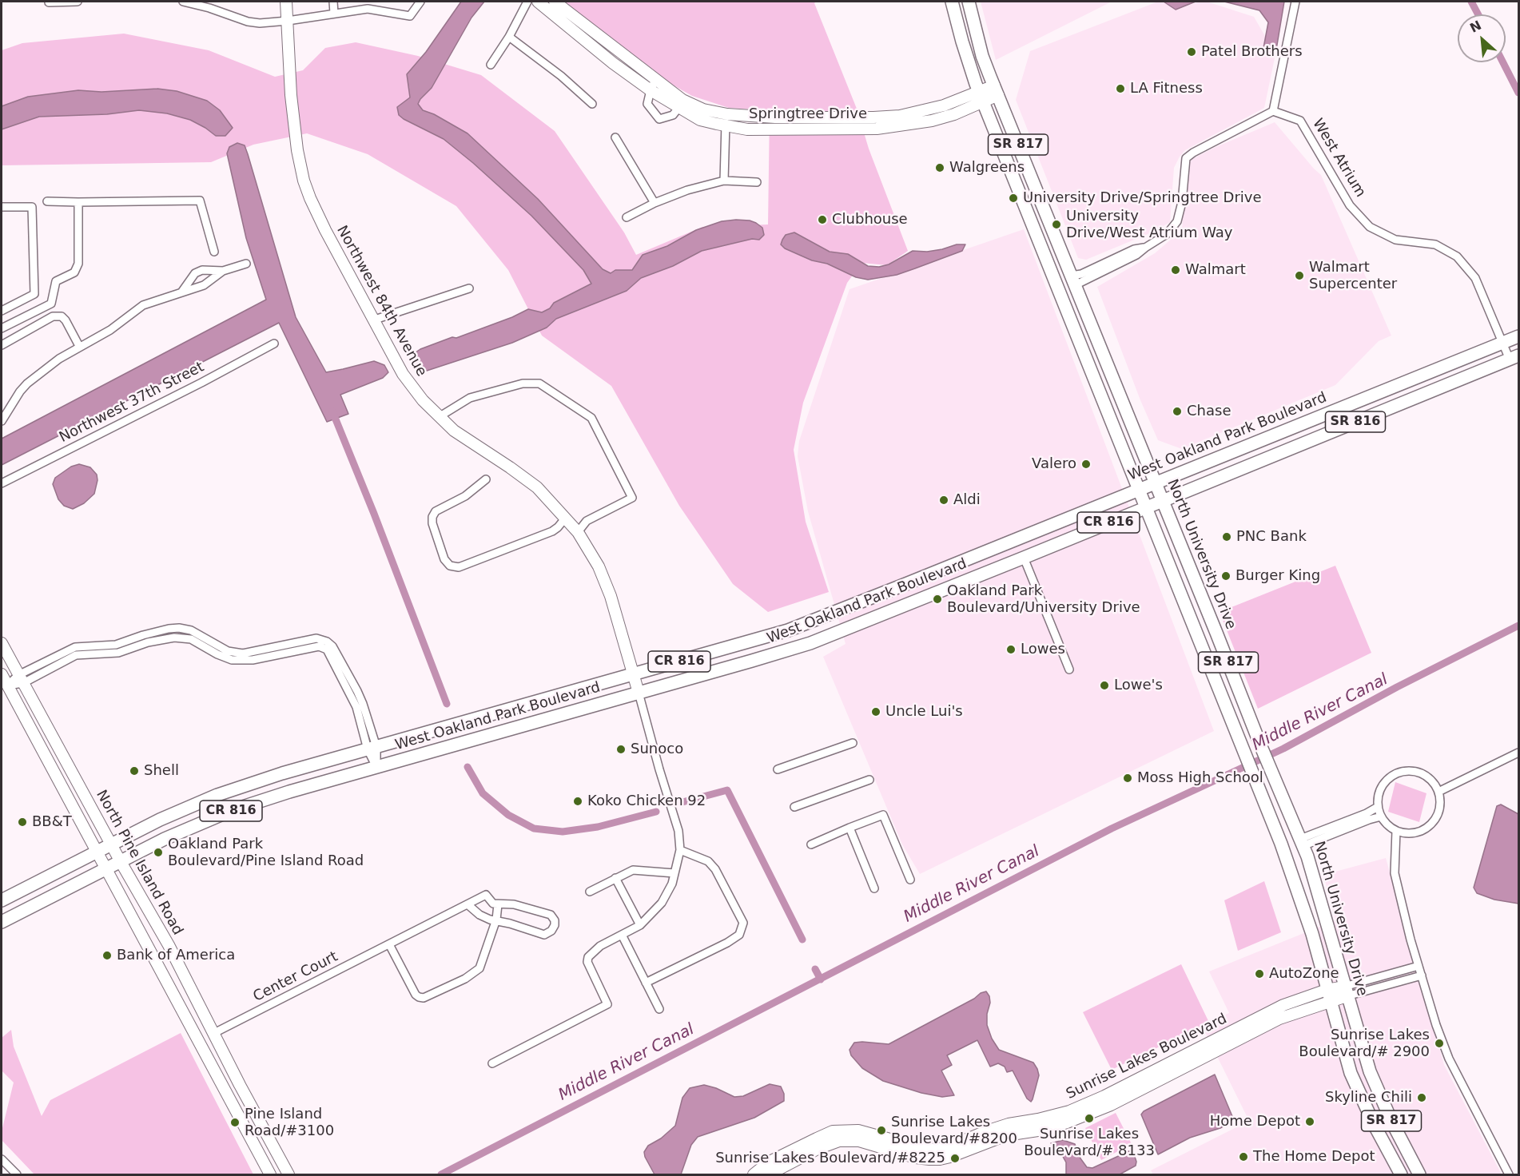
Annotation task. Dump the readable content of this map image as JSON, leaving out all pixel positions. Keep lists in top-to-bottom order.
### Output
{
  "streets": {
    "main road": [
      "SR 817",
      "SR 816",
      "West Oakland Park Boulevard",
      "CR 816",
      "North University Drive"
    ],
    "street": [
      "Springtree Drive",
      "West Atrium",
      "Northwest 84th Avenue",
      "Northwest 37th Street",
      "North Pine Island Road",
      "Center Court",
      "Sunrise Lakes Boulevard"
    ]
  },
  "crossings": [
    ["Springtree Drive", "SR 817"],
    ["Springtree Drive", "North University Drive"],
    ["SR 817", "West Oakland Park Boulevard"],
    ["SR 817", "Sunrise Lakes Boulevard"],
    ["West Atrium", "West Oakland Park Boulevard"],
    ["Northwest 84th Avenue", "West Oakland Park Boulevard"],
    ["West Oakland Park Boulevard", "North University Drive"],
    ["West Oakland Park Boulevard", "North Pine Island Road"],
    ["North University Drive", "Sunrise Lakes Boulevard"],
    ["North Pine Island Road", "Center Court"]
  ],
  "water": ["Middle River Canal"],
  "places": [
    "Patel Brothers",
    "LA Fitness",
    "Walgreens",
    "University Drive/Springtree Drive",
    "Clubhouse",
    "University Drive/West Atrium Way",
    "Walmart",
    "Walmart Supercenter",
    "Chase",
    "Valero",
    "Aldi",
    "PNC Bank",
    "Burger King",
    "Oakland Park Boulevard/University Drive",
    "Lowes",
    "Lowe's",
    "Uncle Lui's",
    "Sunoco",
    "Shell",
    "Moss High School",
    "Koko Chicken 92",
    "BB&T",
    "Oakland Park Boulevard/Pine Island Road",
    "Bank of America",
    "AutoZone",
    "Sunrise Lakes Boulevard/# 2900",
    "Skyline Chili",
    "Sunrise Lakes Boulevard/# 8133",
    "Home Depot",
    "Pine Island Road/#3100",
    "Sunrise Lakes Boulevard/#8200",
    "The Home Depot",
    "Sunrise Lakes Boulevard/#8225"
  ],
  "north": "top left"
}
